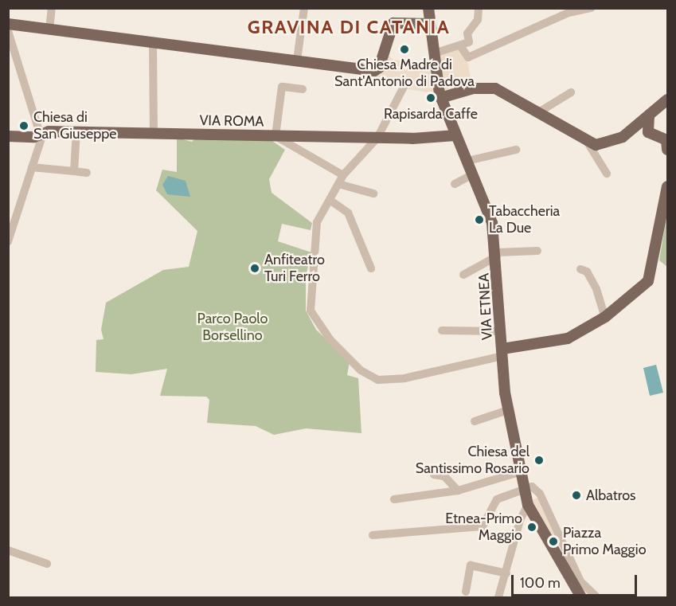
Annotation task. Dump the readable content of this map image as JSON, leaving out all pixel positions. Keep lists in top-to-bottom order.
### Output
{
  "streets": {
    "main road": ["VIA ROMA", "VIA ETNEA"]
  },
  "crossings": [
    ["VIA ROMA", "VIA ETNEA"]
  ],
  "districts": ["GRAVINA DI CATANIA"],
  "parks": ["Parco Paolo Borsellino"],
  "places": [
    "Chiesa Madre di Sant'Antonio di Padova",
    "Rapisarda Caffe",
    "Chiesa di San Giuseppe",
    "Tabaccheria La Due",
    "Anfiteatro Turi Ferro",
    "Chiesa del Santissimo Rosario",
    "Albatros",
    "Etnea-Primo Maggio",
    "Piazza Primo Maggio"
  ],
  "scale_bar": "100 m"
}
